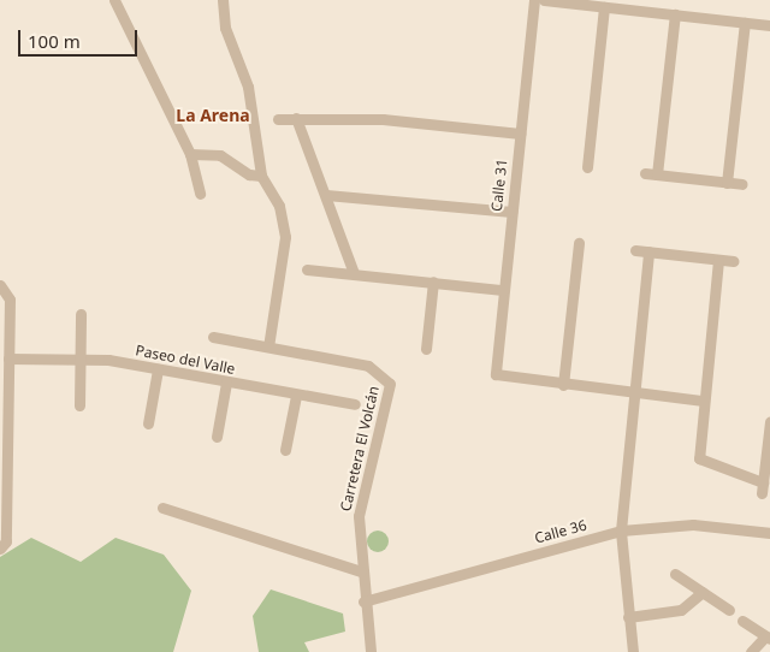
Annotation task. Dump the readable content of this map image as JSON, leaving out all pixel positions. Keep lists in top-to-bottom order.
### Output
{
  "streets": {
    "street": [
      "Calle 31",
      "Paseo del Valle",
      "Carretera El Volcán",
      "Calle 36"
    ]
  },
  "crossings": [
    ["Carretera El Volcán", "Calle 36"]
  ],
  "districts": ["La Arena"],
  "scale_bar": "100 m"
}
